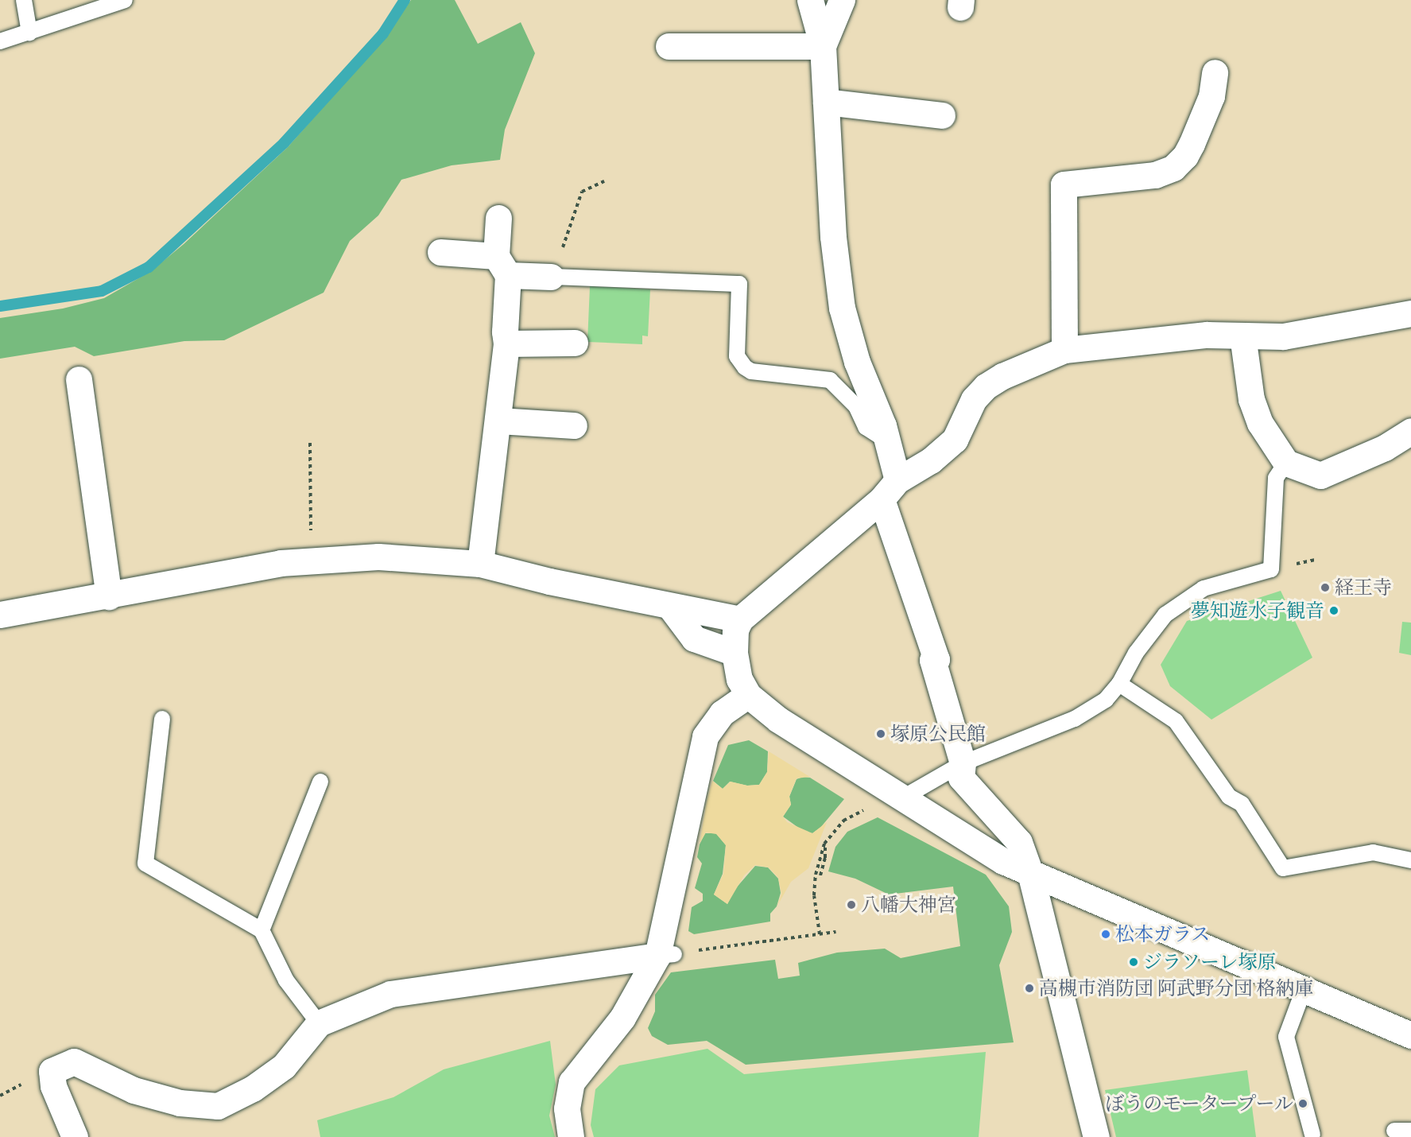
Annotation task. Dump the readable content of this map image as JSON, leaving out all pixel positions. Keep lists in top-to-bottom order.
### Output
{
  "places": [
    "経王寺",
    "夢知遊水子観音",
    "塚原公民館",
    "八幡大神宮",
    "松本ガラス",
    "ジラソーレ塚原",
    "高槻市消防団 阿武野分団 格納庫",
    "ぼうのモータープール"
  ]
}
